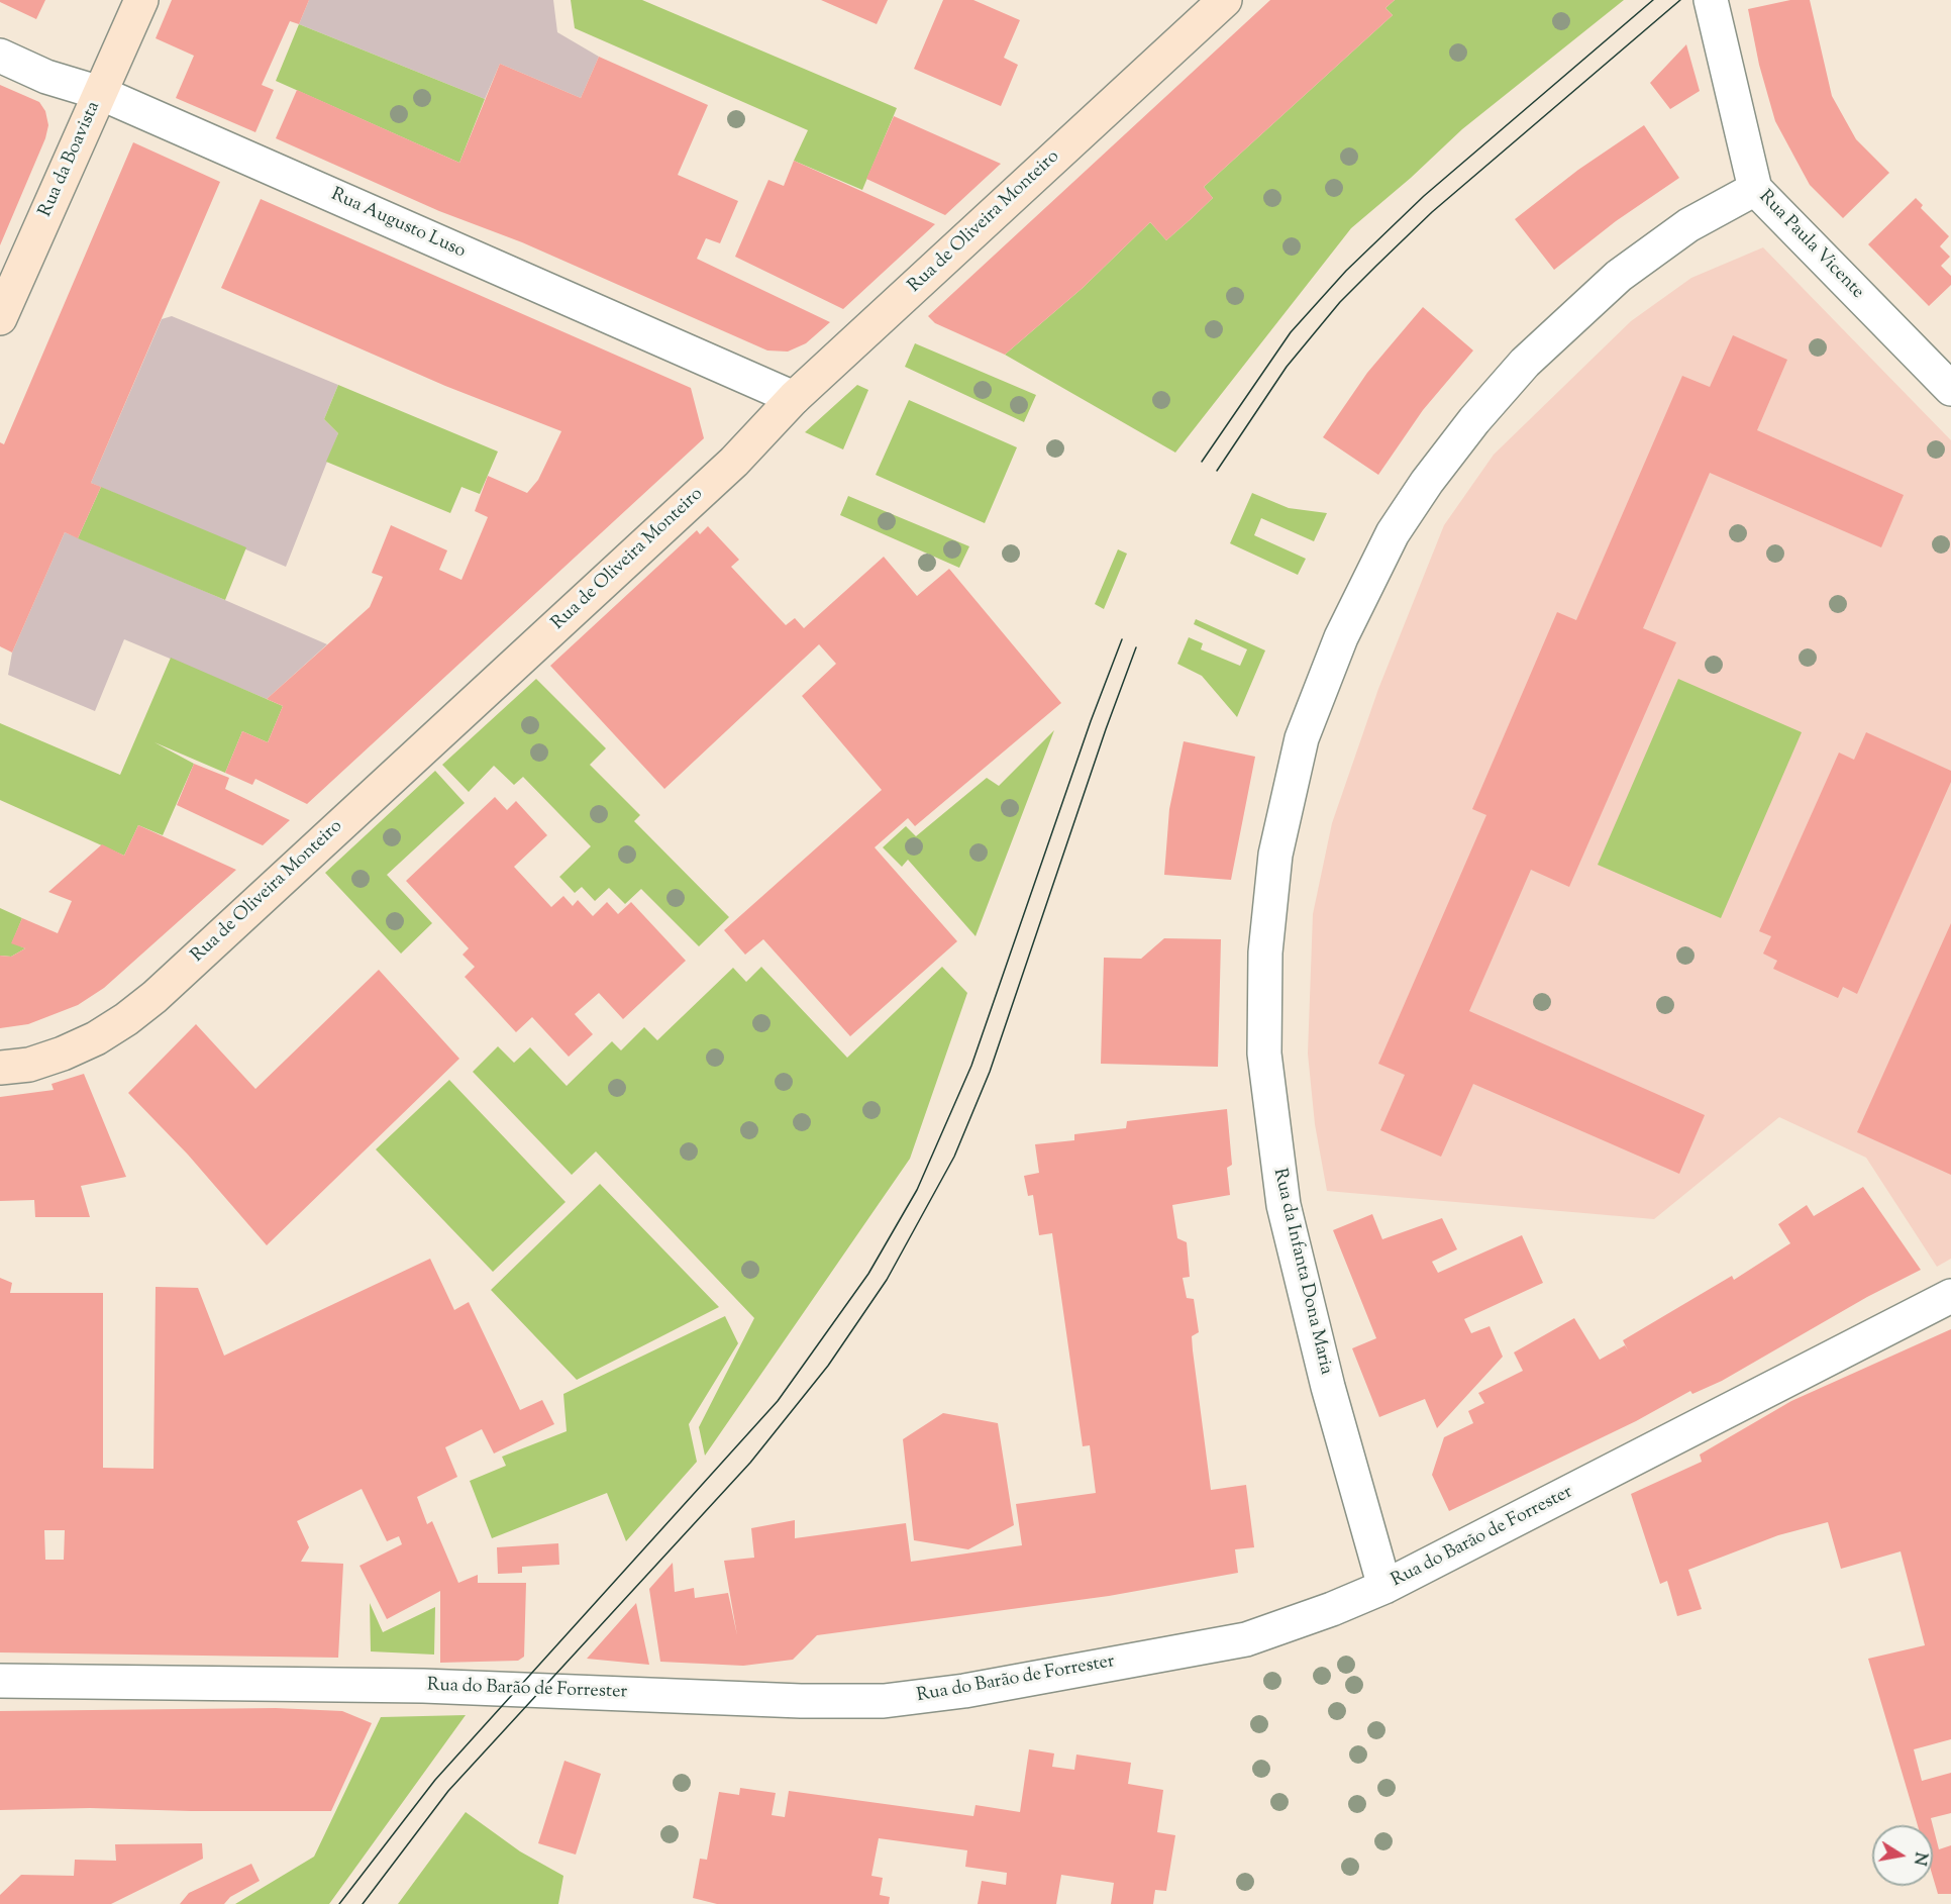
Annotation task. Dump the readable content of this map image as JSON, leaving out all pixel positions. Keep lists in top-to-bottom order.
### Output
{
  "streets": {
    "street": [
      "Rua da Boavista",
      "Rua de Oliveira Monteiro",
      "Rua Augusto Luso",
      "Rua Paula Vicente",
      "Rua da Infanta Dona Maria",
      "Rua do Barão de Forrester"
    ]
  },
  "crossings": [
    ["Rua da Boavista", "Rua Augusto Luso"],
    ["Rua de Oliveira Monteiro", "Rua Augusto Luso"],
    ["Rua Paula Vicente", "Rua da Infanta Dona Maria"],
    ["Rua da Infanta Dona Maria", "Rua do Barão de Forrester"]
  ],
  "north": "right"
}
